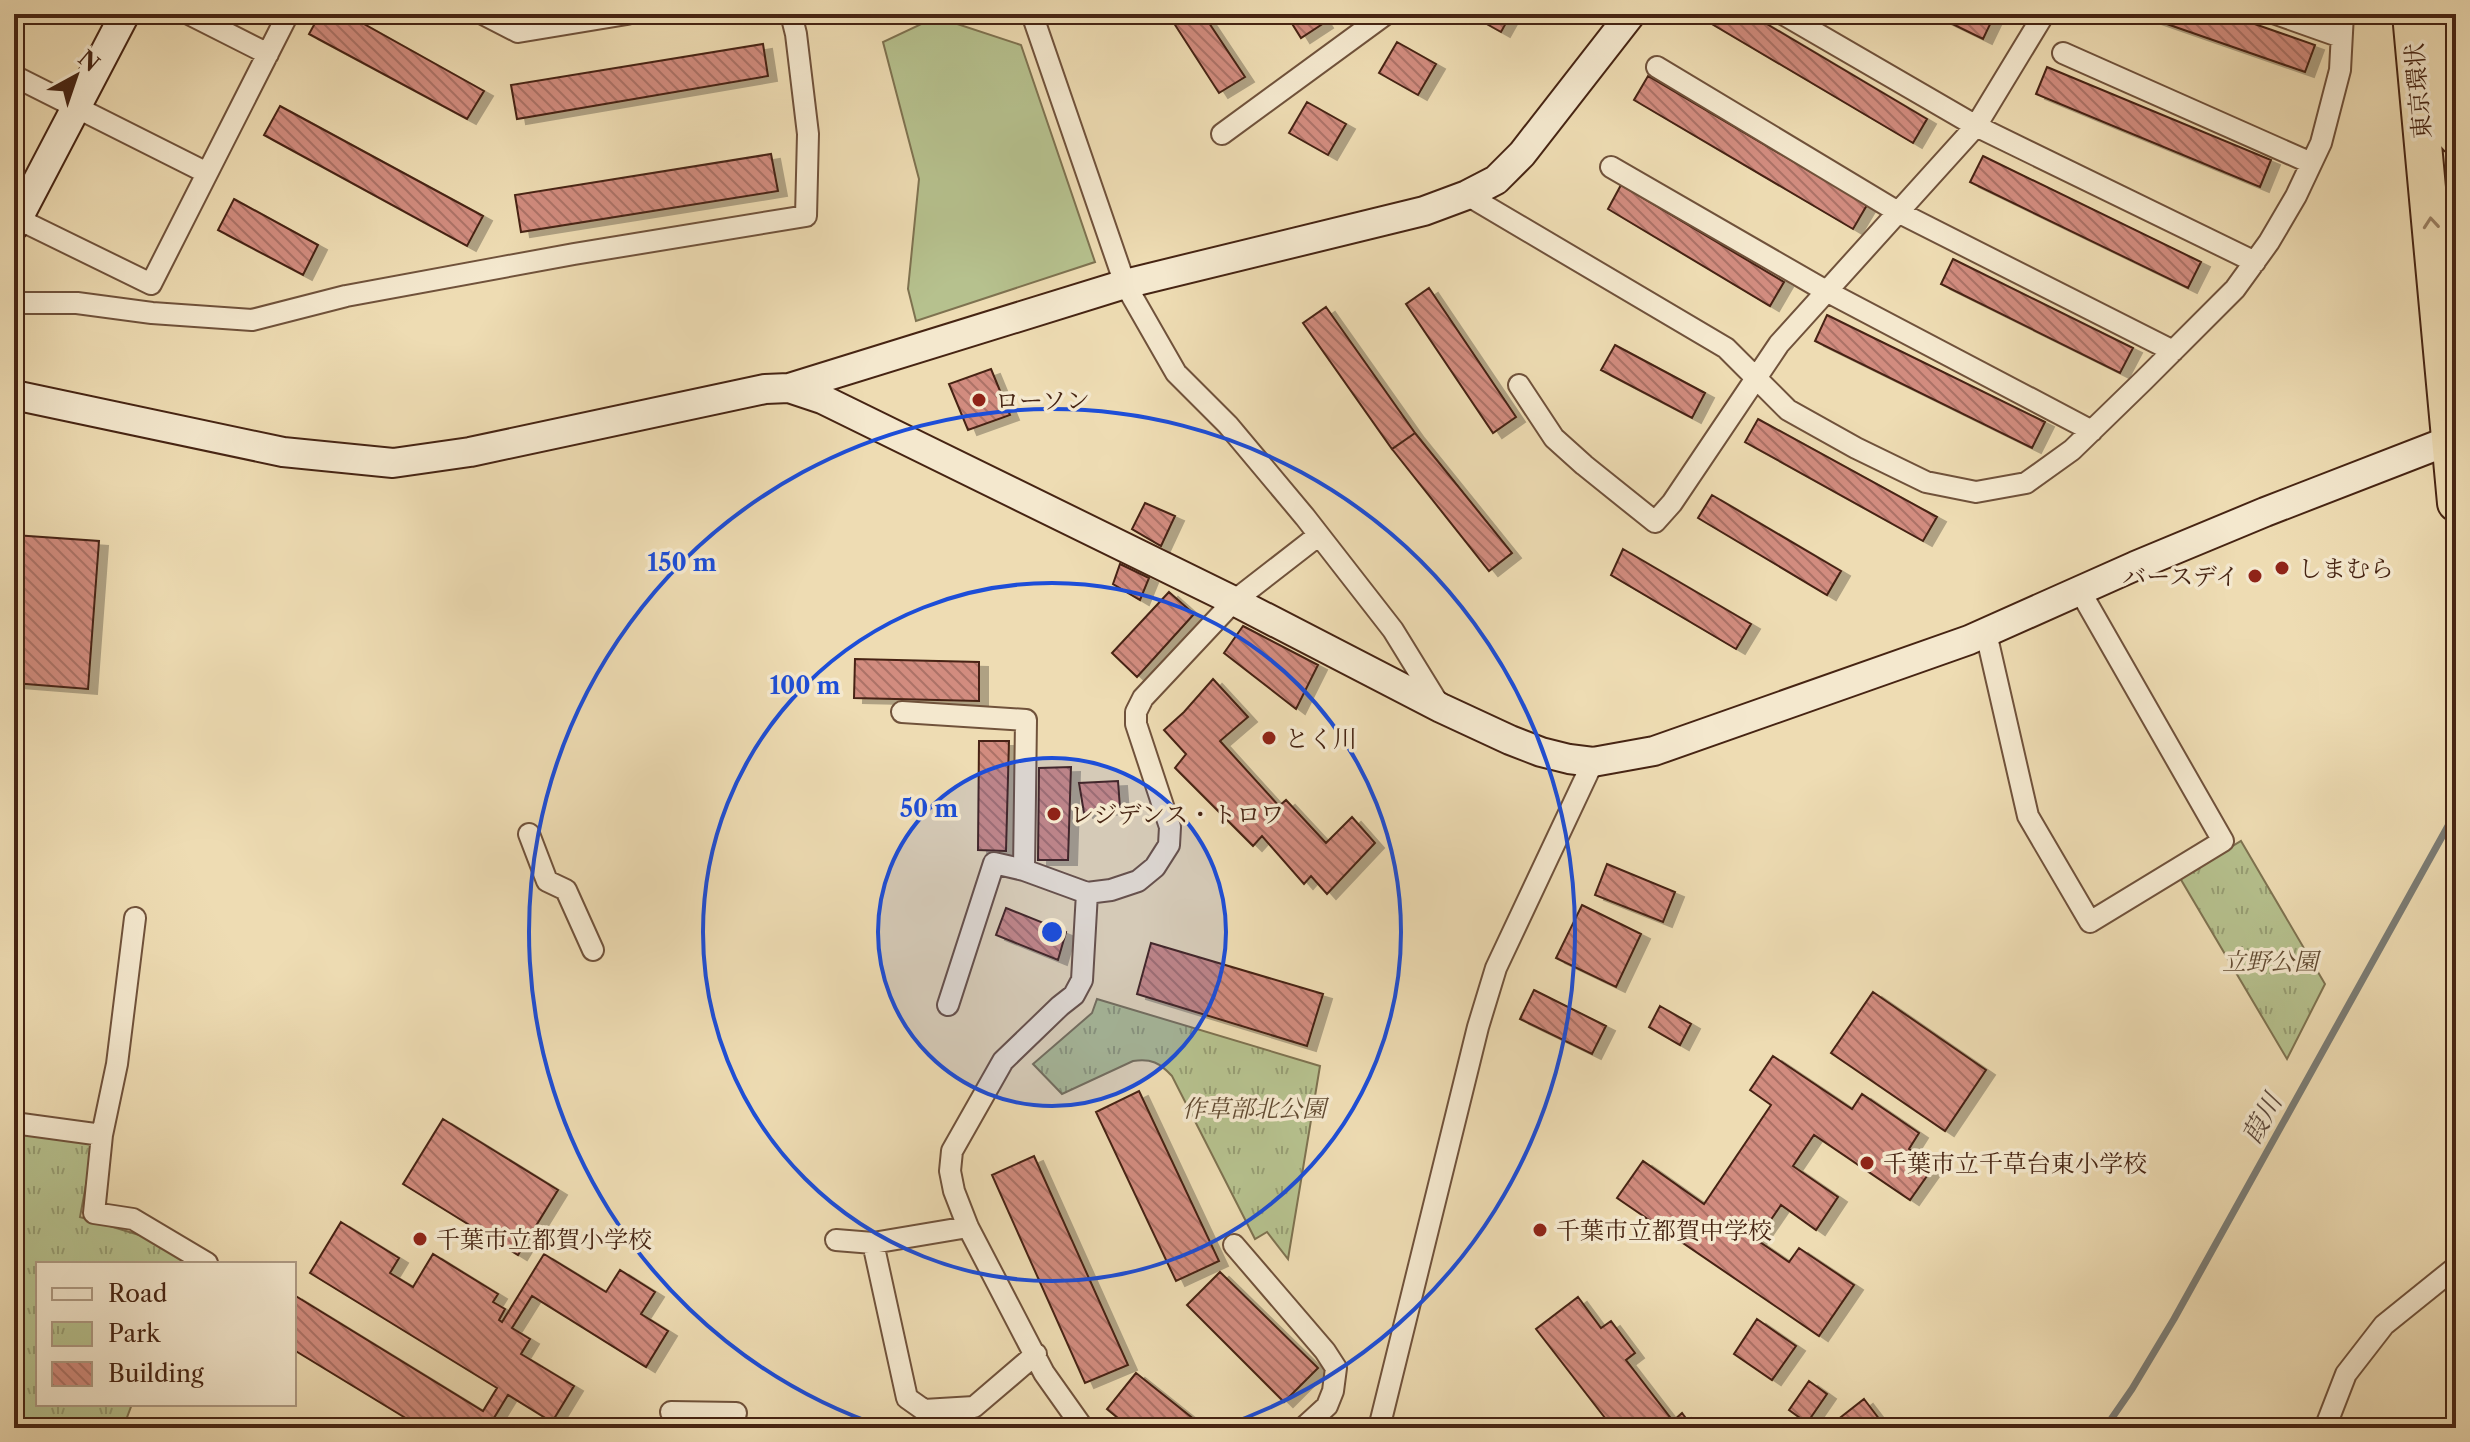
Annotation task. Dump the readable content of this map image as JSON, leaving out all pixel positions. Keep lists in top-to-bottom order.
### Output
{
  "streets": {
    "highway": ["東京環状"]
  },
  "one_way": ["東京環状"],
  "water": ["葭川"],
  "parks": ["立野公園", "作草部北公園"],
  "places": [
    "ローソン",
    "しまむら",
    "バースデイ",
    "とく川",
    "レジデンス・トロワ",
    "千葉市立千草台東小学校",
    "千葉市立都賀中学校",
    "千葉市立都賀小学校"
  ],
  "legend": ["Road", "Park", "Building"],
  "north": "top right",
  "rings": ["150 m", "100 m", "50 m"]
}
